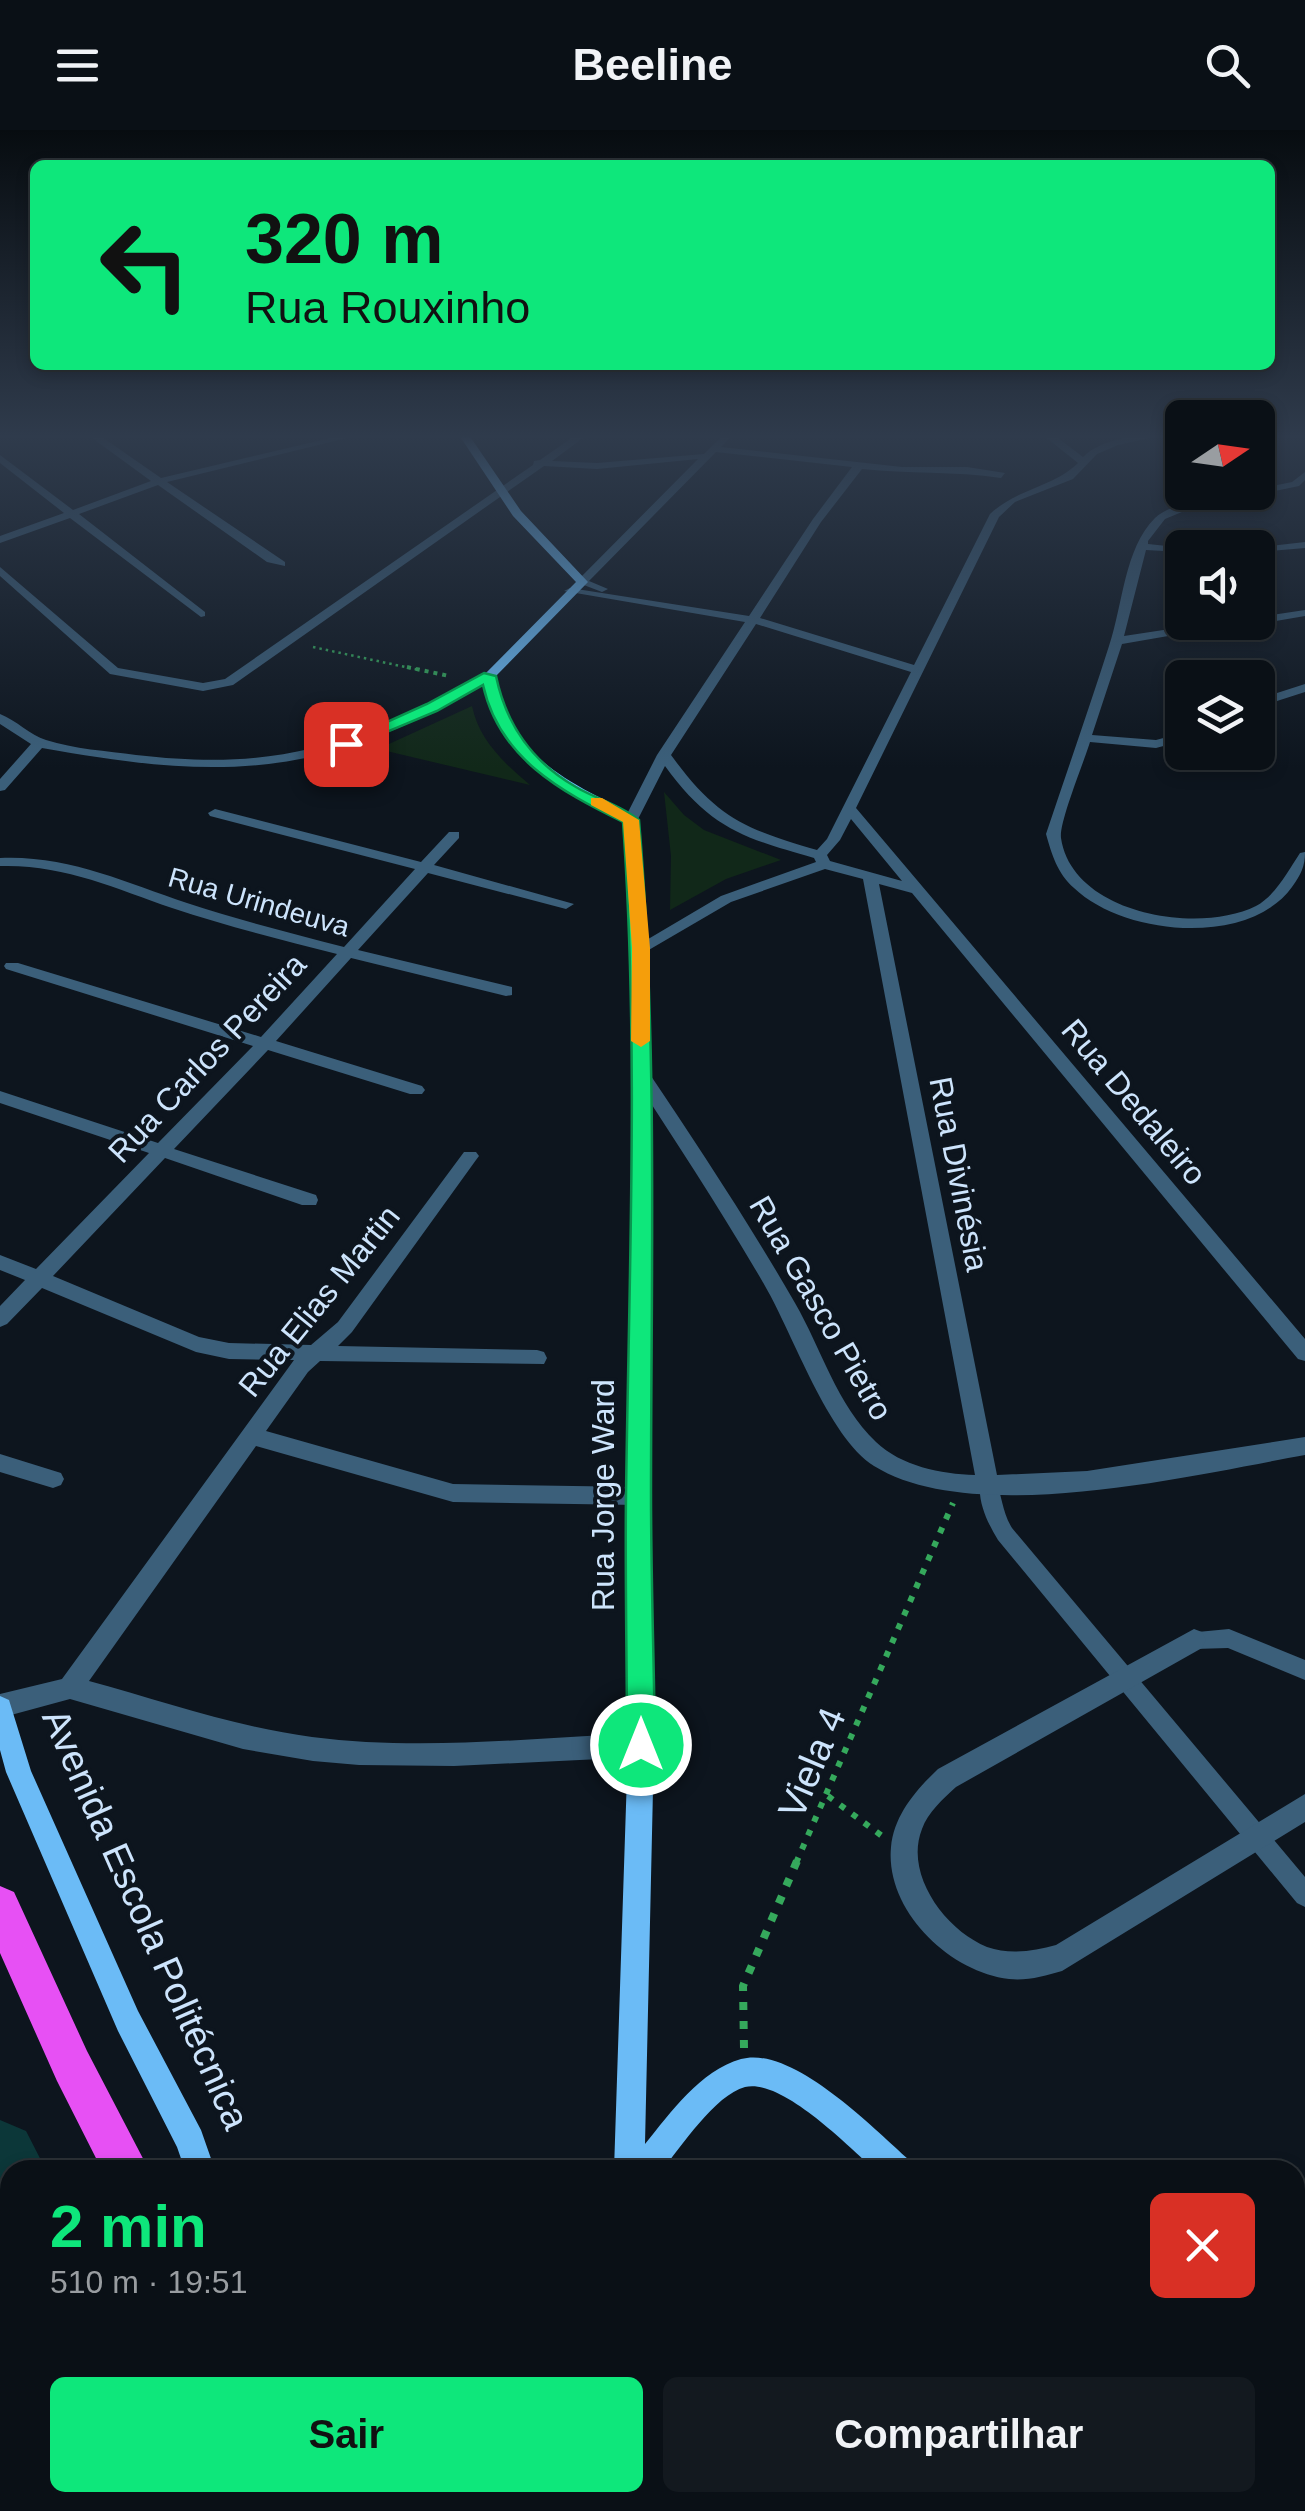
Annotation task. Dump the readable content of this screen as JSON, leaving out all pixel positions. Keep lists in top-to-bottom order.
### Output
{
  "streets": {
    "street": [
      "Rua Urindeuva",
      "Rua Carlos Pereira",
      "Rua Dedaleiro",
      "Rua Divinésia",
      "Rua Elias Martin",
      "Rua Gasco Pietro",
      "Rua Jorge Ward",
      "Avenida Escola Politécnica"
    ],
    "path": ["Viela 4"]
  },
  "crossings": [
    ["Rua Urindeuva", "Rua Carlos Pereira"],
    ["Rua Divinésia", "Rua Gasco Pietro"],
    ["Rua Gasco Pietro", "Rua Jorge Ward"],
    ["Rua Gasco Pietro", "Viela 4"]
  ],
  "north": "right",
  "page": {
    "header": "Beeline",
    "turn": ["320 m", "Rua Rouxinho"],
    "heading": ["2 min", "510 m · 19:51"],
    "buttons": ["Sair", "Compartilhar"]
  }
}
